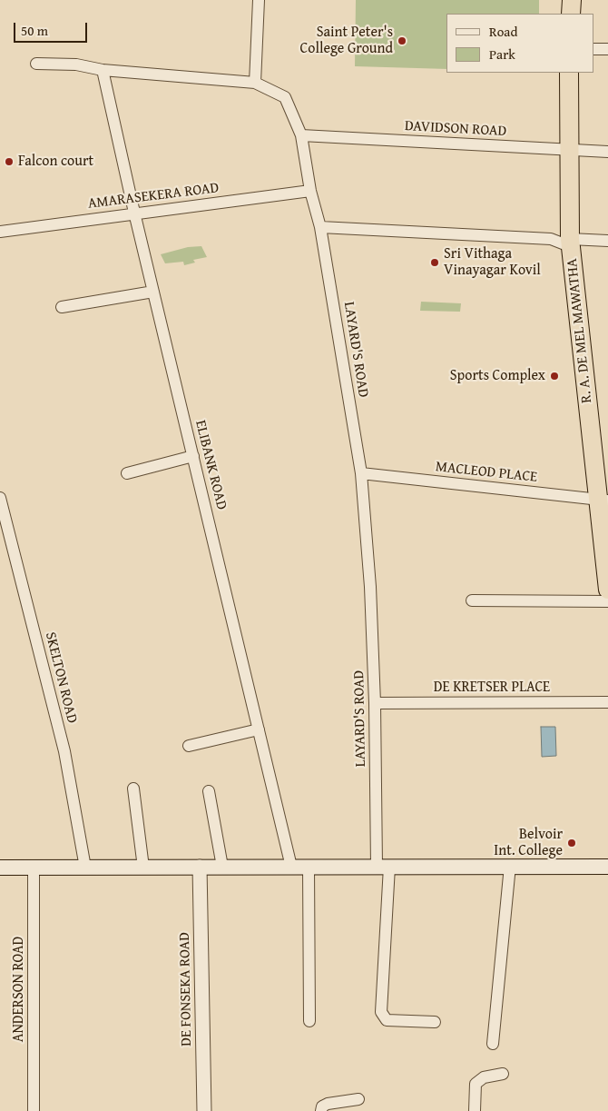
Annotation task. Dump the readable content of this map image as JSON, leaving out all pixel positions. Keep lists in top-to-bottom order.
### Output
{
  "streets": {
    "highway": ["R. A. DE MEL MAWATHA"],
    "street": [
      "DAVIDSON ROAD",
      "AMARASEKERA ROAD",
      "LAYARD'S ROAD",
      "ELIBANK ROAD",
      "MACLEOD PLACE",
      "SKELTON ROAD",
      "DE KRETSER PLACE",
      "ANDERSON ROAD",
      "DE FONSEKA ROAD"
    ]
  },
  "crossings": [
    ["DAVIDSON ROAD", "R. A. DE MEL MAWATHA"],
    ["DAVIDSON ROAD", "LAYARD'S ROAD"],
    ["AMARASEKERA ROAD", "LAYARD'S ROAD"],
    ["AMARASEKERA ROAD", "ELIBANK ROAD"],
    ["R. A. DE MEL MAWATHA", "MACLEOD PLACE"],
    ["LAYARD'S ROAD", "ELIBANK ROAD"],
    ["LAYARD'S ROAD", "MACLEOD PLACE"],
    ["LAYARD'S ROAD", "DE KRETSER PLACE"]
  ],
  "places": [
    "Saint Peter's College Ground",
    "Falcon court",
    "Sri Vithaga Vinayagar Kovil",
    "Sports Complex",
    "Belvoir Int. College"
  ],
  "legend": ["Road", "Park"],
  "scale_bar": "50 m"
}
